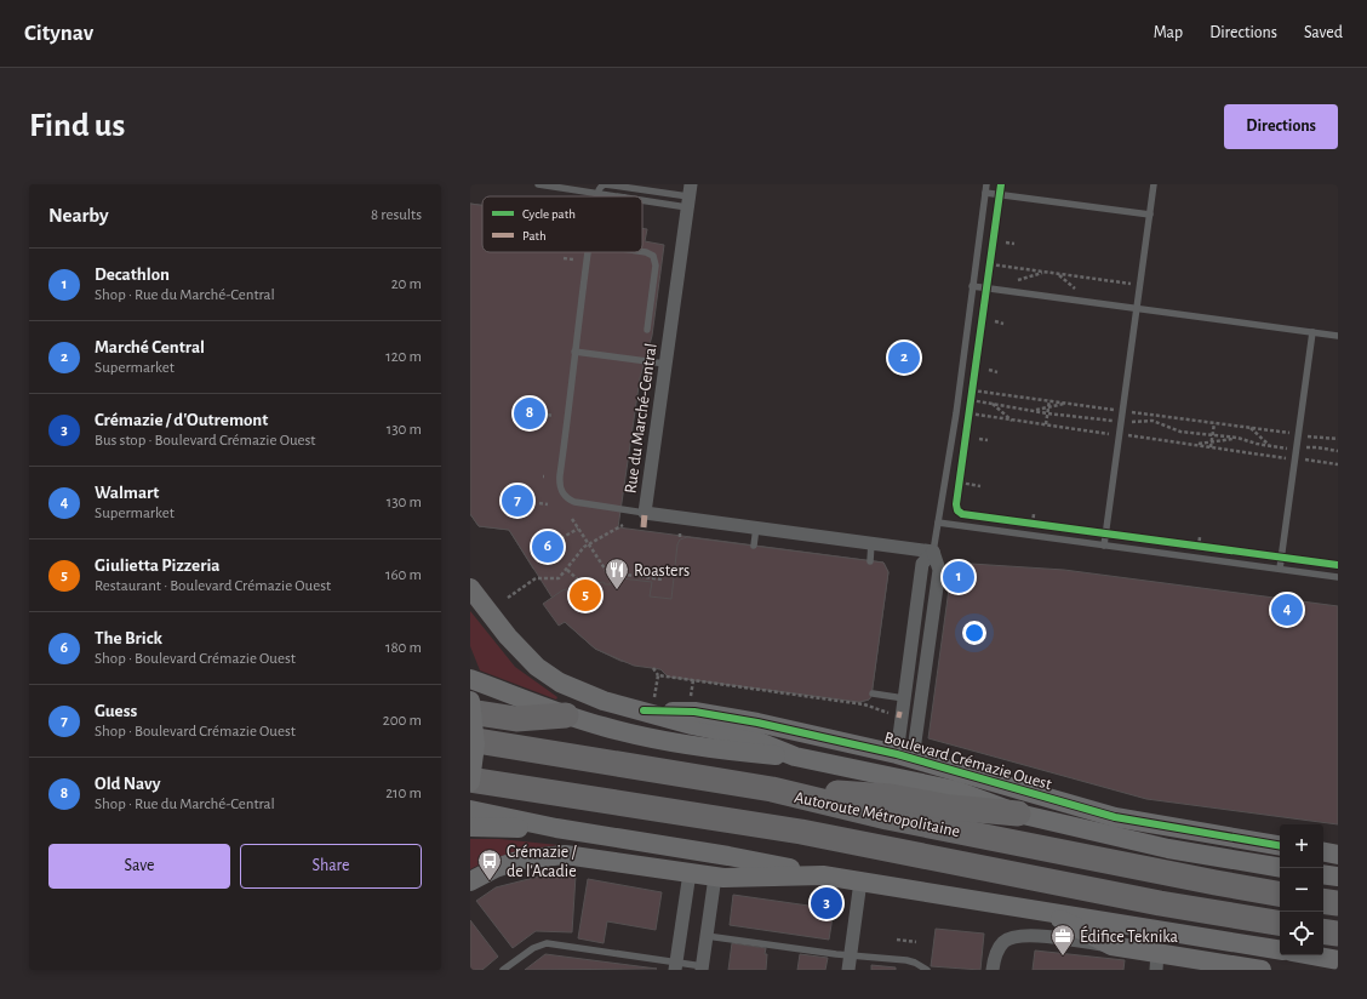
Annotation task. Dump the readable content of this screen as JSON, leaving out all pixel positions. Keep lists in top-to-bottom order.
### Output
{
  "streets": {
    "highway": ["Autoroute Métropolitaine"],
    "main road": ["Boulevard Crémazie Ouest"],
    "street": ["Rue du Marché-Central"]
  },
  "places": {
    "restaurant": ["Roasters"],
    "bus stop": ["Crémazie / de l'Acadie"],
    "office": ["Édifice Teknika"]
  },
  "legend": ["Cycle path", "Path"],
  "page": {
    "header": "Citynav",
    "nav": ["Map", "Directions", "Saved"],
    "buttons": [
      "Directions",
      ["Save", "Share"]
    ],
    "title": "Find us",
    "heading": ["Nearby", "8 results"],
    "list": [
      {
        "mark": "1",
        "name": "Decathlon",
        "note": "Shop · Rue du Marché-Central",
        "value": "20 m"
      },
      {
        "mark": "2",
        "name": "Marché Central",
        "note": "Supermarket",
        "value": "120 m"
      },
      {
        "mark": "3",
        "name": "Crémazie / d'Outremont",
        "note": "Bus stop · Boulevard Crémazie Ouest",
        "value": "130 m"
      },
      {
        "mark": "4",
        "name": "Walmart",
        "note": "Supermarket",
        "value": "130 m"
      },
      {
        "mark": "5",
        "name": "Giulietta Pizzeria",
        "note": "Restaurant · Boulevard Crémazie Ouest",
        "value": "160 m"
      },
      {
        "mark": "6",
        "name": "The Brick",
        "note": "Shop · Boulevard Crémazie Ouest",
        "value": "180 m"
      },
      {
        "mark": "7",
        "name": "Guess",
        "note": "Shop · Boulevard Crémazie Ouest",
        "value": "200 m"
      },
      {
        "mark": "8",
        "name": "Old Navy",
        "note": "Shop · Rue du Marché-Central",
        "value": "210 m"
      }
    ],
    "pins": [
      "2",
      "8",
      "7",
      "6",
      "1",
      "5",
      "4",
      "3"
    ],
    "map_buttons": ["+", "−"]
  }
}
